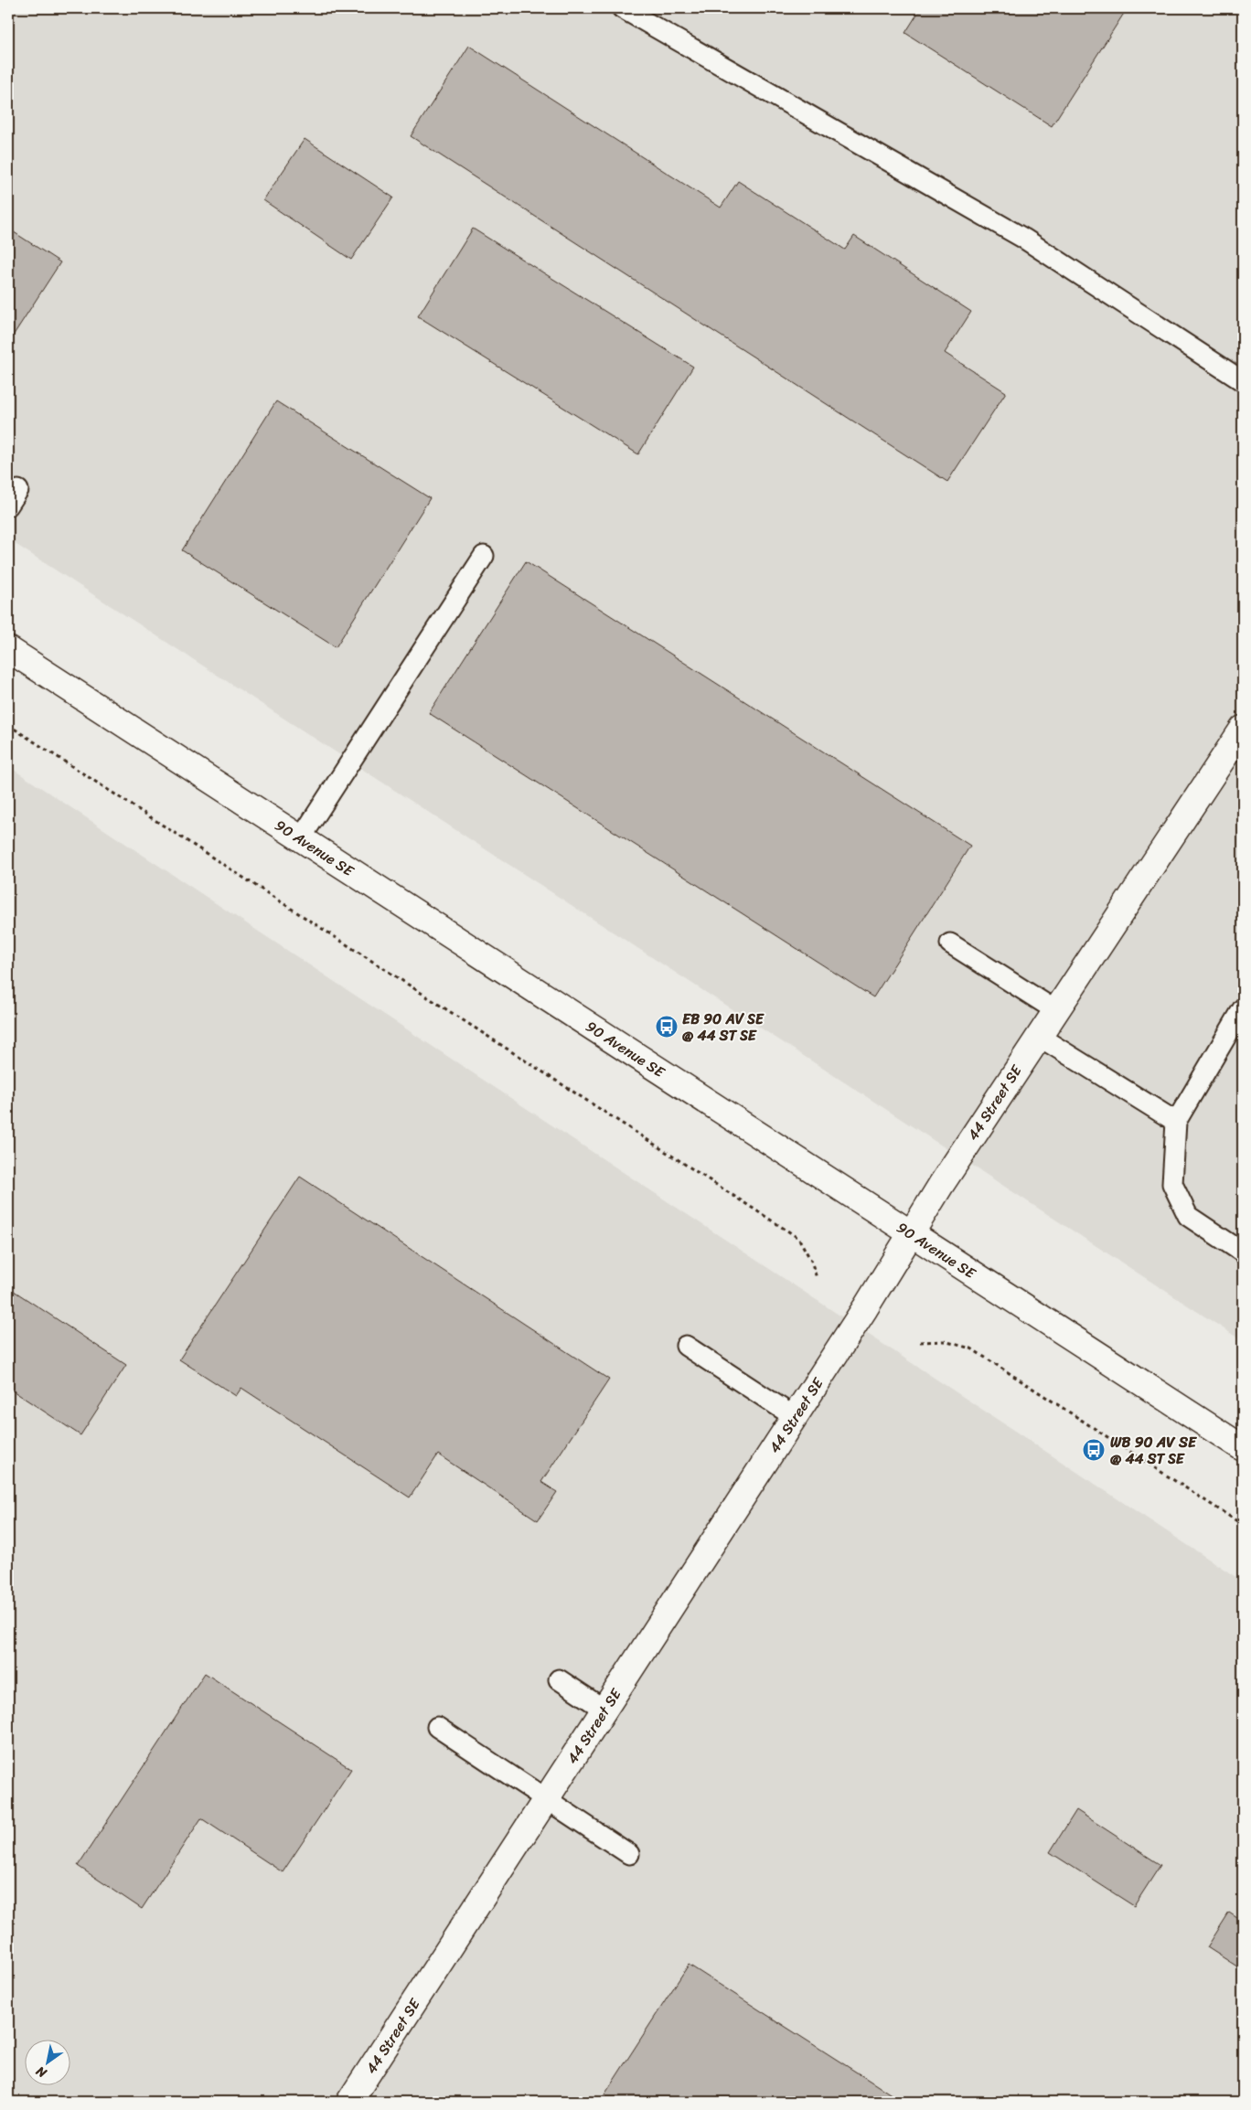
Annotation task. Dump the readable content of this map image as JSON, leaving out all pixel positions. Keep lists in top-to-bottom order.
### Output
{
  "streets": {
    "street": ["90 Avenue SE", "44 Street SE"]
  },
  "crossings": [
    ["90 Avenue SE", "44 Street SE"]
  ],
  "places": {
    "bus stop": ["EB 90 AV SE @ 44 ST SE", "WB 90 AV SE @ 44 ST SE"]
  },
  "north": "bottom left"
}
